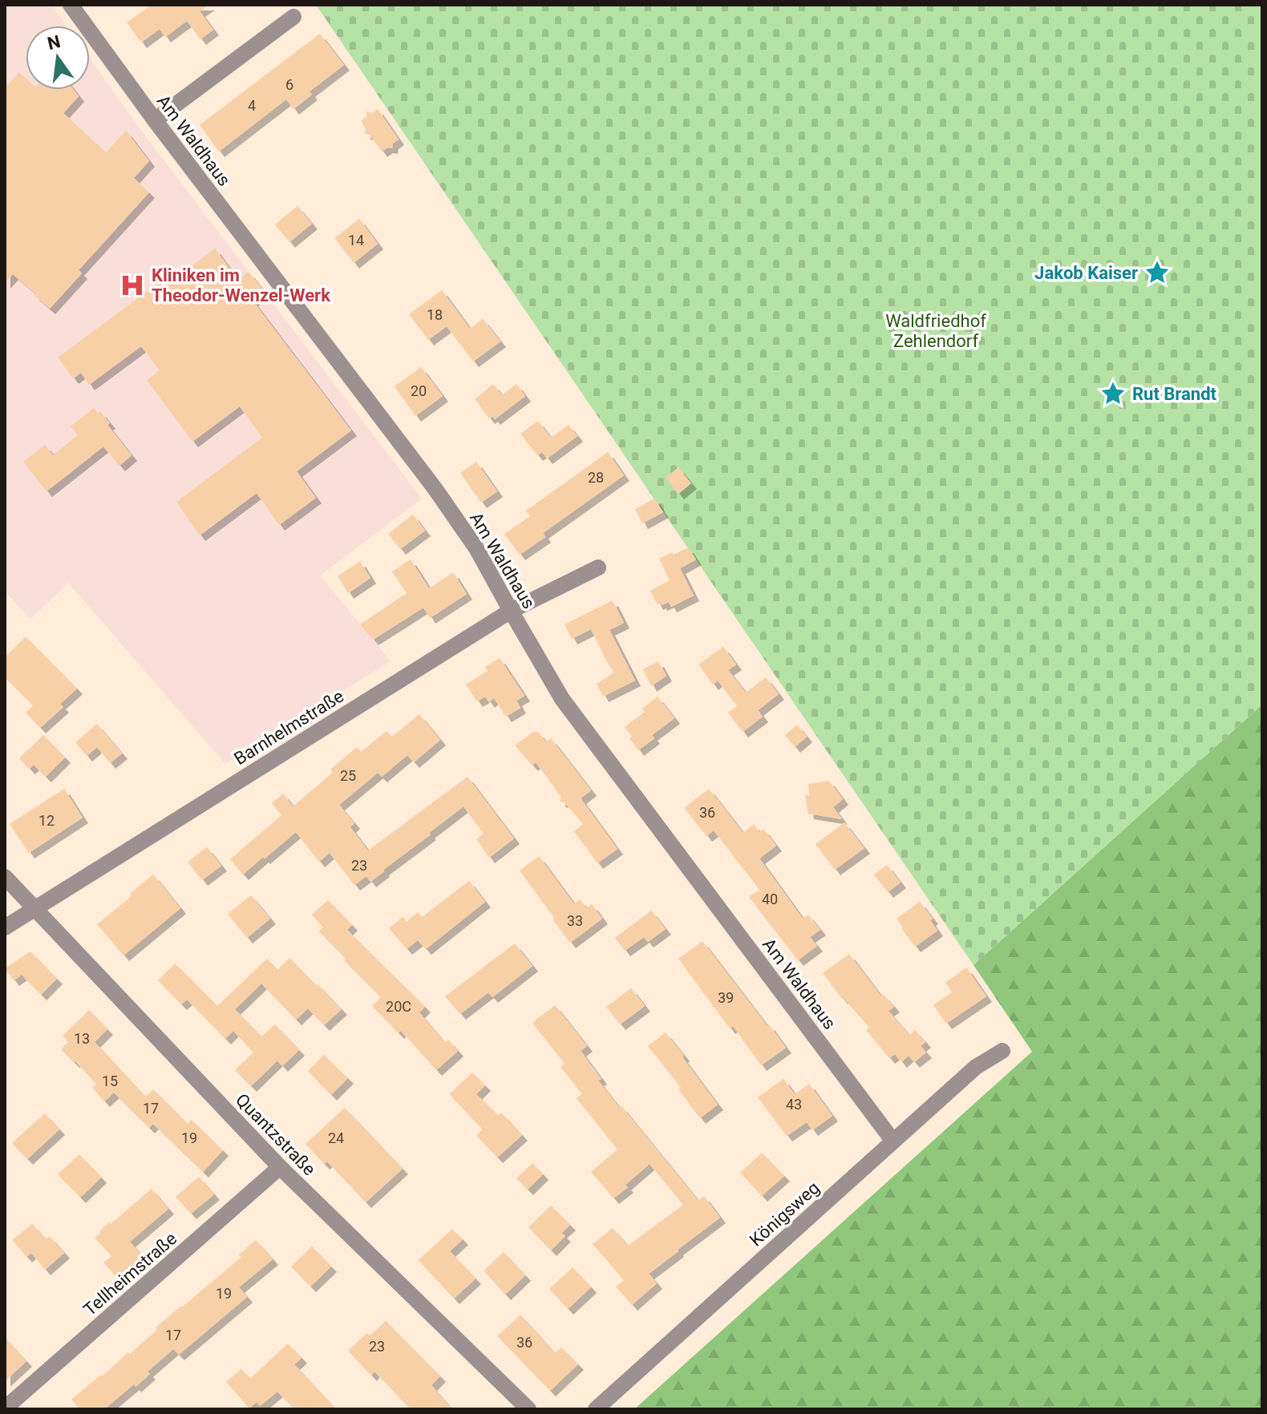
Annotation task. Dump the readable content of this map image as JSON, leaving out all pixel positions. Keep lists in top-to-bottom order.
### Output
{
  "streets": {
    "street": [
      "Am Waldhaus",
      "Barnhelmstraße",
      "Quantzstraße",
      "Königsweg",
      "Tellheimstraße"
    ]
  },
  "crossings": [
    ["Am Waldhaus", "Barnhelmstraße"],
    ["Am Waldhaus", "Königsweg"],
    ["Barnhelmstraße", "Quantzstraße"],
    ["Quantzstraße", "Tellheimstraße"]
  ],
  "parks": ["Waldfriedhof Zehlendorf"],
  "places": {
    "place": ["Jakob Kaiser", "Rut Brandt"],
    "hospital": ["Kliniken im Theodor-Wenzel-Werk"]
  },
  "house_numbers": [
    "6",
    "4",
    "14",
    "18",
    "20",
    "28",
    "25",
    "36",
    "12",
    "23",
    "40",
    "33",
    "39",
    "20C",
    "13",
    "15",
    "43",
    "17",
    "19",
    "24",
    "19",
    "17",
    "36",
    "23"
  ],
  "north": "top"
}
